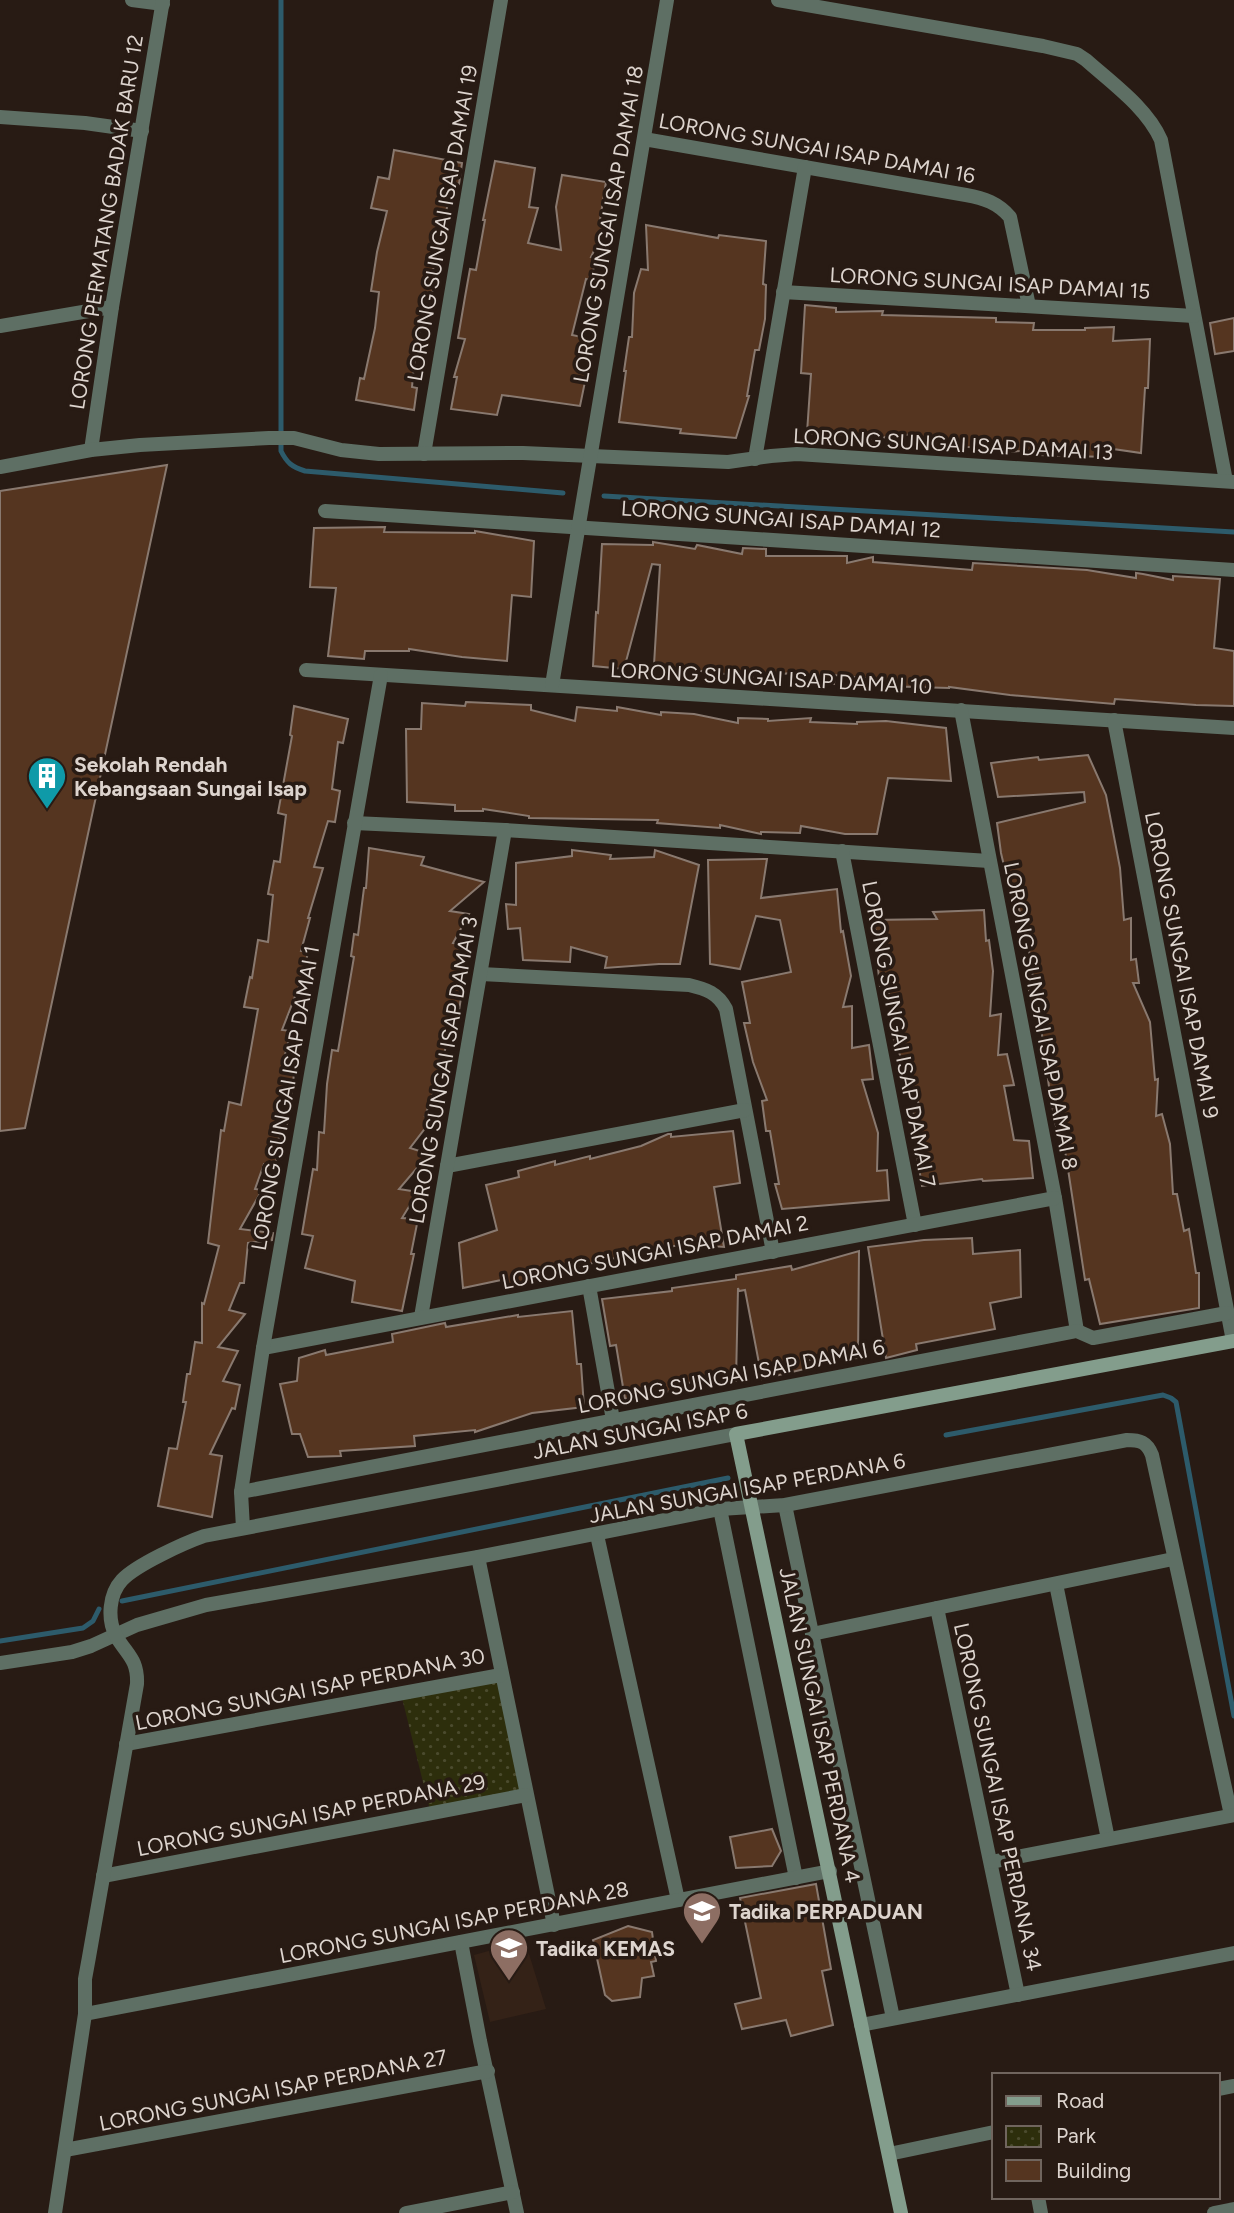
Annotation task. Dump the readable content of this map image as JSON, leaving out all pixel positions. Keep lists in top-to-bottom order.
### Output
{
  "streets": {
    "street": [
      "LORONG SUNGAI ISAP DAMAI 16",
      "LORONG PERMATANG BADAK BARU 12",
      "LORONG SUNGAI ISAP DAMAI 19",
      "LORONG SUNGAI ISAP DAMAI 18",
      "LORONG SUNGAI ISAP DAMAI 15",
      "LORONG SUNGAI ISAP DAMAI 13",
      "LORONG SUNGAI ISAP DAMAI 12",
      "LORONG SUNGAI ISAP DAMAI 10",
      "LORONG SUNGAI ISAP DAMAI 9",
      "LORONG SUNGAI ISAP DAMAI 8",
      "LORONG SUNGAI ISAP DAMAI 7",
      "LORONG SUNGAI ISAP DAMAI 3",
      "LORONG SUNGAI ISAP DAMAI 1",
      "LORONG SUNGAI ISAP DAMAI 2",
      "LORONG SUNGAI ISAP DAMAI 6",
      "JALAN SUNGAI ISAP 6",
      "JALAN SUNGAI ISAP PERDANA 6",
      "LORONG SUNGAI ISAP PERDANA 30",
      "JALAN SUNGAI ISAP PERDANA 4",
      "LORONG SUNGAI ISAP PERDANA 34",
      "LORONG SUNGAI ISAP PERDANA 29",
      "LORONG SUNGAI ISAP PERDANA 28",
      "LORONG SUNGAI ISAP PERDANA 27"
    ]
  },
  "crossings": [
    ["LORONG SUNGAI ISAP DAMAI 16", "LORONG SUNGAI ISAP DAMAI 18"],
    ["LORONG SUNGAI ISAP DAMAI 16", "LORONG SUNGAI ISAP DAMAI 15"],
    ["LORONG PERMATANG BADAK BARU 12", "LORONG SUNGAI ISAP DAMAI 13"],
    ["LORONG SUNGAI ISAP DAMAI 19", "LORONG SUNGAI ISAP DAMAI 13"],
    ["LORONG SUNGAI ISAP DAMAI 18", "LORONG SUNGAI ISAP DAMAI 13"],
    ["LORONG SUNGAI ISAP DAMAI 18", "LORONG SUNGAI ISAP DAMAI 12"],
    ["LORONG SUNGAI ISAP DAMAI 18", "LORONG SUNGAI ISAP DAMAI 10"],
    ["LORONG SUNGAI ISAP DAMAI 10", "LORONG SUNGAI ISAP DAMAI 9"],
    ["LORONG SUNGAI ISAP DAMAI 10", "LORONG SUNGAI ISAP DAMAI 8"],
    ["LORONG SUNGAI ISAP DAMAI 10", "LORONG SUNGAI ISAP DAMAI 1"],
    ["LORONG SUNGAI ISAP DAMAI 9", "LORONG SUNGAI ISAP DAMAI 6"],
    ["LORONG SUNGAI ISAP DAMAI 9", "JALAN SUNGAI ISAP 6"],
    ["LORONG SUNGAI ISAP DAMAI 8", "LORONG SUNGAI ISAP DAMAI 2"],
    ["LORONG SUNGAI ISAP DAMAI 8", "LORONG SUNGAI ISAP DAMAI 6"],
    ["LORONG SUNGAI ISAP DAMAI 7", "LORONG SUNGAI ISAP DAMAI 2"],
    ["LORONG SUNGAI ISAP DAMAI 3", "LORONG SUNGAI ISAP DAMAI 2"],
    ["LORONG SUNGAI ISAP DAMAI 1", "LORONG SUNGAI ISAP DAMAI 2"],
    ["LORONG SUNGAI ISAP DAMAI 1", "LORONG SUNGAI ISAP DAMAI 6"],
    ["LORONG SUNGAI ISAP DAMAI 1", "JALAN SUNGAI ISAP 6"],
    ["JALAN SUNGAI ISAP 6", "JALAN SUNGAI ISAP PERDANA 6"],
    ["JALAN SUNGAI ISAP 6", "JALAN SUNGAI ISAP PERDANA 4"],
    ["JALAN SUNGAI ISAP PERDANA 6", "JALAN SUNGAI ISAP PERDANA 4"],
    ["JALAN SUNGAI ISAP PERDANA 4", "LORONG SUNGAI ISAP PERDANA 28"]
  ],
  "places": {
    "building": ["Sekolah Rendah Kebangsaan Sungai Isap"],
    "school or university": ["Tadika PERPADUAN", "Tadika KEMAS"]
  },
  "legend": ["Road", "Park", "Building"]
}
